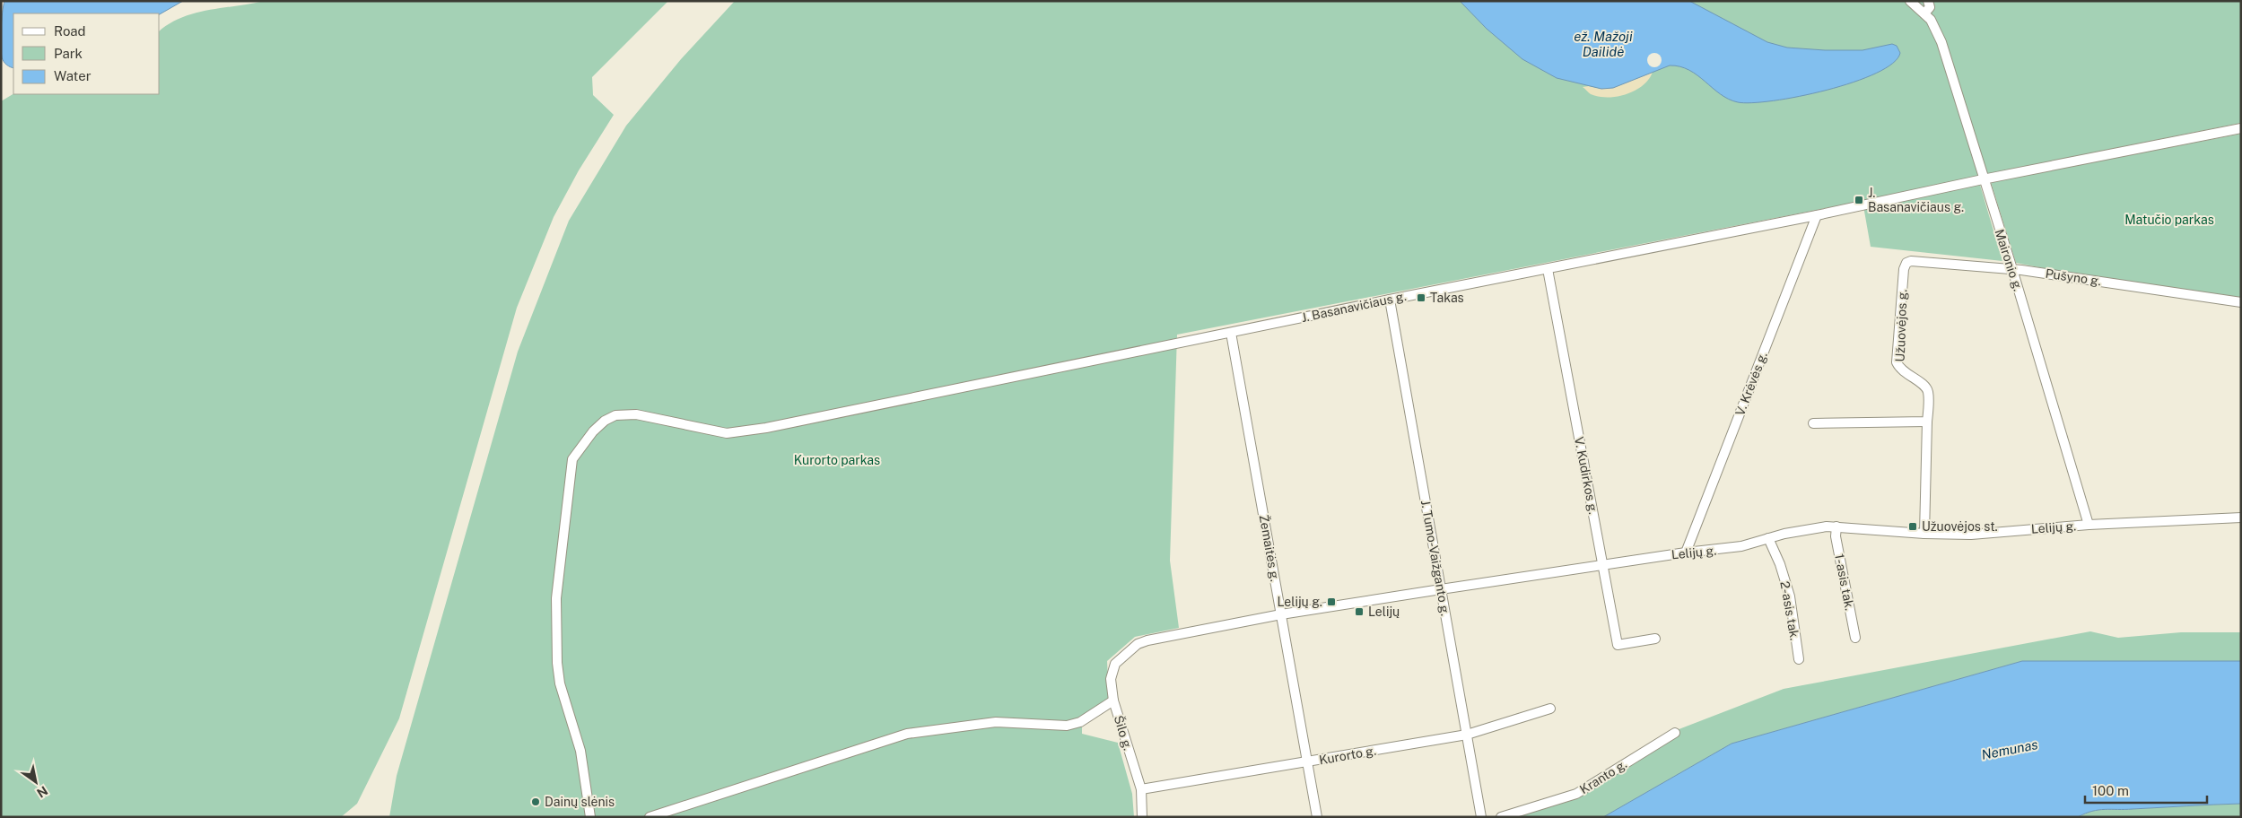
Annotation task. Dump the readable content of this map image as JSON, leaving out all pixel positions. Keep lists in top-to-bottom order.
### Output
{
  "streets": {
    "street": [
      "Maironio g.",
      "Pušyno g.",
      "J. Basanavičiaus g.",
      "Užuovėjos g.",
      "V. Krėvės g.",
      "V. Kudirkos g.",
      "Lelijų g.",
      "Žemaitės g.",
      "J. Tumo-Vaižganto g.",
      "1-asis tak.",
      "2-asis tak.",
      "Šilo g.",
      "Kurorto g.",
      "Kranto g."
    ]
  },
  "crossings": [
    ["Maironio g.", "Pušyno g."],
    ["Maironio g.", "J. Basanavičiaus g."],
    ["Maironio g.", "Lelijų g."],
    ["Pušyno g.", "Užuovėjos g."],
    ["J. Basanavičiaus g.", "V. Krėvės g."],
    ["J. Basanavičiaus g.", "V. Kudirkos g."],
    ["J. Basanavičiaus g.", "Žemaitės g."],
    ["J. Basanavičiaus g.", "J. Tumo-Vaižganto g."],
    ["V. Krėvės g.", "Lelijų g."],
    ["V. Kudirkos g.", "Lelijų g."],
    ["Lelijų g.", "Žemaitės g."],
    ["Lelijų g.", "J. Tumo-Vaižganto g."],
    ["Lelijų g.", "1-asis tak."],
    ["Lelijų g.", "2-asis tak."],
    ["Lelijų g.", "Šilo g."],
    ["Žemaitės g.", "Kurorto g."],
    ["J. Tumo-Vaižganto g.", "Kurorto g."],
    ["Šilo g.", "Kurorto g."]
  ],
  "water": ["ež. Mažoji Dailidė", "Nemunas"],
  "parks": ["Matučio parkas", "Kurorto parkas"],
  "places": {
    "transit": [
      "J. Basanavičiaus g.",
      "Takas",
      "Užuovėjos st.",
      "Lelijų g.",
      "Lelijų"
    ],
    "other": ["Dainų slėnis"]
  },
  "legend": ["Road", "Park", "Water"],
  "scale_bar": "100 m",
  "north": "bottom right"
}
